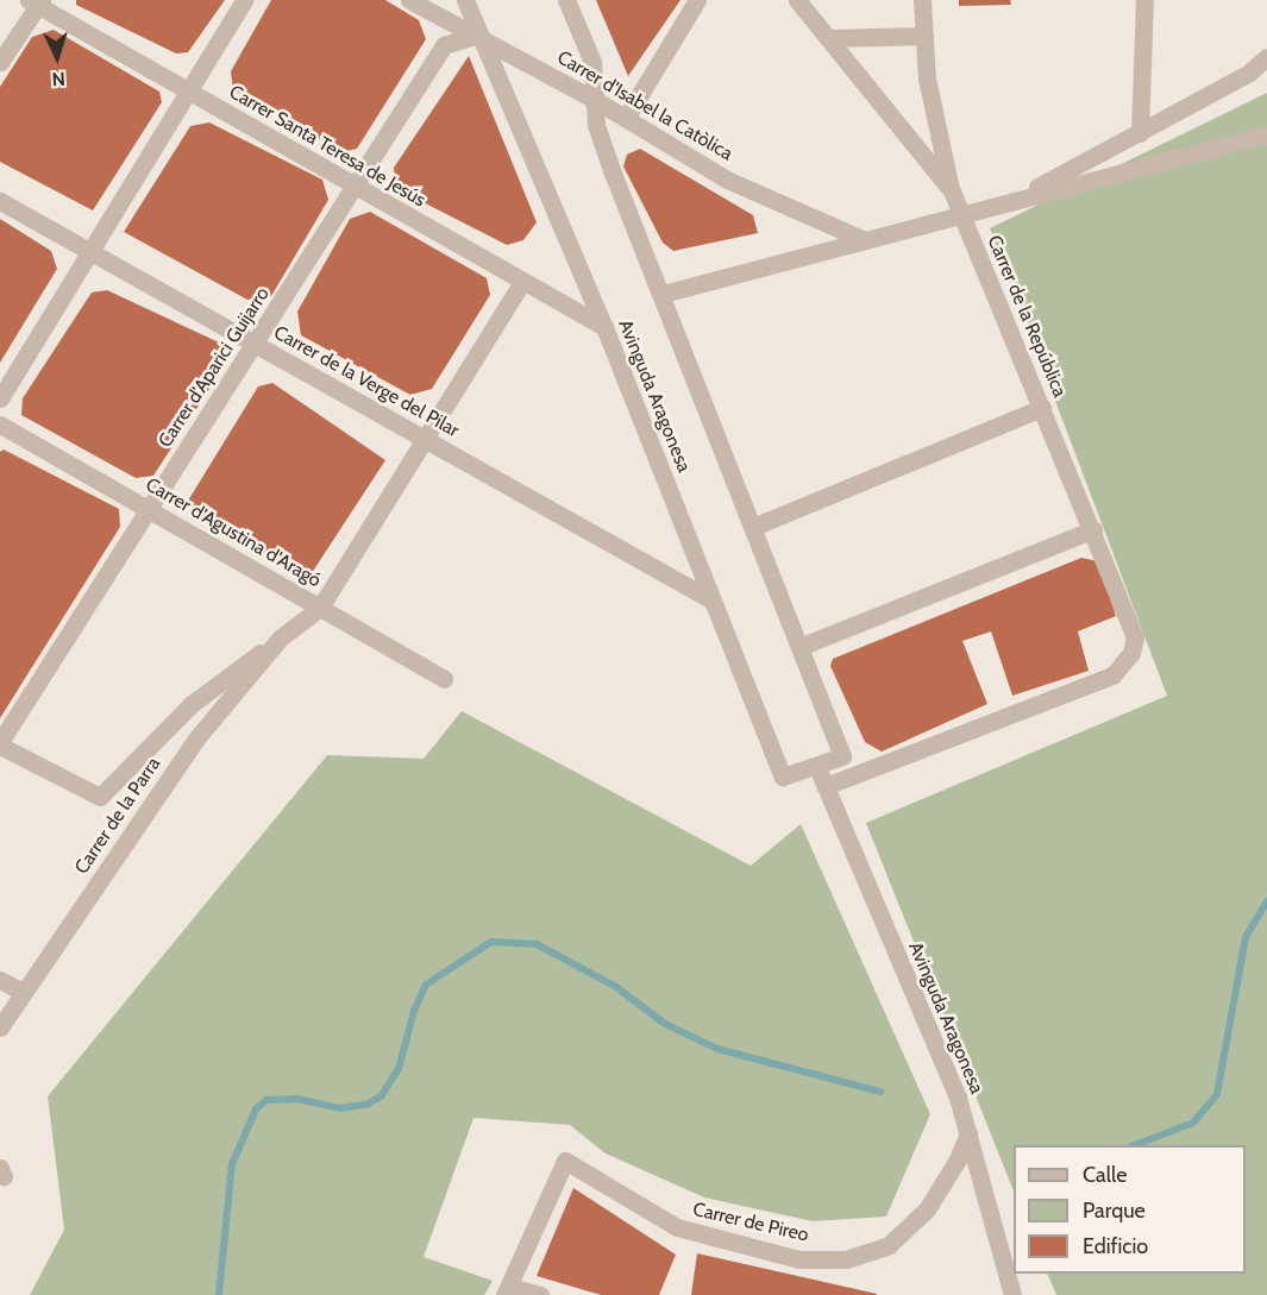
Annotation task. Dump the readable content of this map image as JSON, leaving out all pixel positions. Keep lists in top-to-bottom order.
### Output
{
  "streets": {
    "street": [
      "Carrer d'Isabel la Catòlica",
      "Carrer Santa Teresa de Jesús",
      "Carrer de la República",
      "Carrer d'Aparici Guijarro",
      "Carrer de la Verge del Pilar",
      "Avinguda Aragonesa",
      "Carrer d'Agustina d'Aragó",
      "Carrer de la Parra",
      "Carrer de Pireo"
    ]
  },
  "crossings": [
    ["Carrer d'Isabel la Catòlica", "Carrer d'Aparici Guijarro"],
    ["Carrer d'Isabel la Catòlica", "Avinguda Aragonesa"],
    ["Carrer Santa Teresa de Jesús", "Carrer d'Aparici Guijarro"],
    ["Carrer Santa Teresa de Jesús", "Avinguda Aragonesa"],
    ["Carrer de la República", "Avinguda Aragonesa"],
    ["Carrer d'Aparici Guijarro", "Carrer de la Verge del Pilar"],
    ["Carrer d'Aparici Guijarro", "Avinguda Aragonesa"],
    ["Carrer d'Aparici Guijarro", "Carrer d'Agustina d'Aragó"],
    ["Carrer d'Aparici Guijarro", "Carrer de la Parra"],
    ["Carrer de la Verge del Pilar", "Avinguda Aragonesa"],
    ["Avinguda Aragonesa", "Carrer de Pireo"],
    ["Carrer d'Agustina d'Aragó", "Carrer de la Parra"]
  ],
  "legend": ["Calle", "Parque", "Edificio"],
  "north": "bottom"
}
